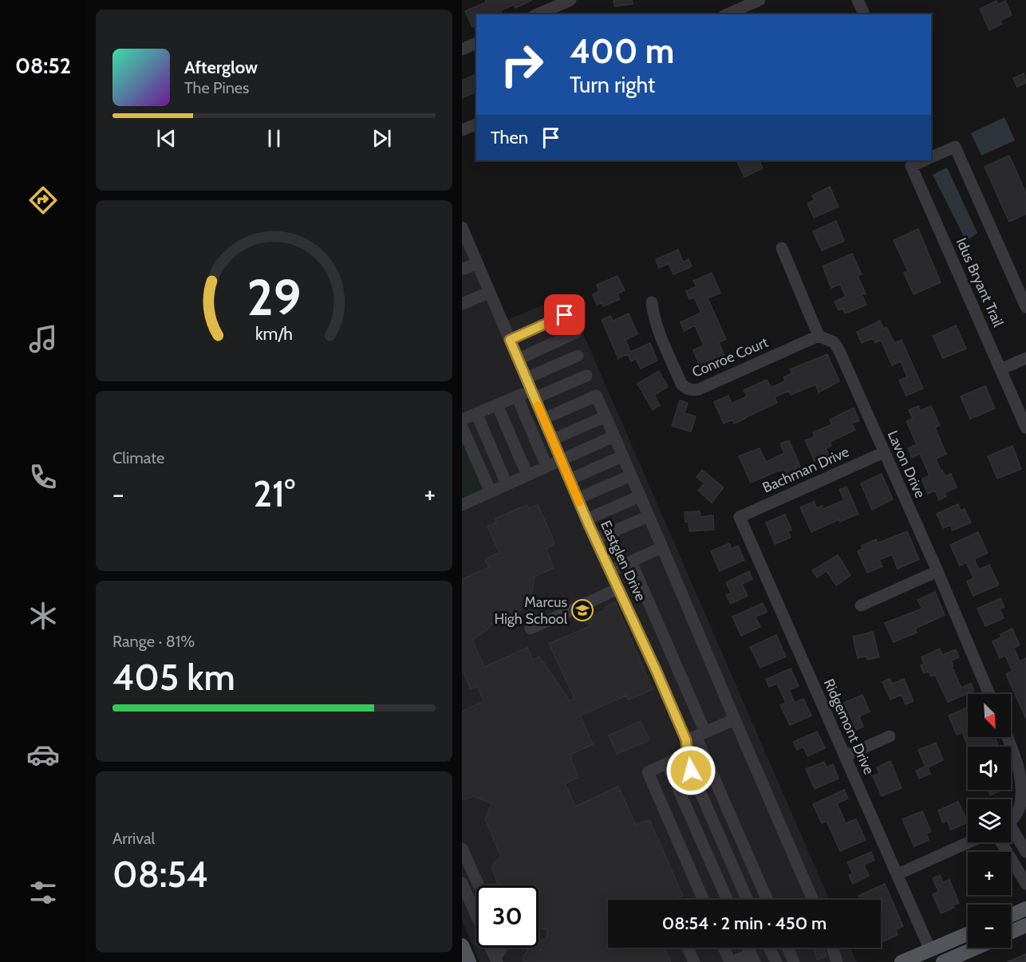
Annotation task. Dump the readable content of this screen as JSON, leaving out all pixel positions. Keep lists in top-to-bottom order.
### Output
{
  "streets": {
    "street": [
      "Idus Bryant Trail",
      "Conroe Court",
      "Lavon Drive",
      "Bachman Drive",
      "Eastglen Drive",
      "Ridgemont Drive"
    ]
  },
  "crossings": [
    ["Conroe Court", "Lavon Drive"],
    ["Lavon Drive", "Bachman Drive"],
    ["Bachman Drive", "Ridgemont Drive"]
  ],
  "places": {
    "school or university": ["Marcus High School"]
  },
  "north": "bottom right",
  "page": {
    "tabs": "08:52",
    "turn": ["400 m", "Turn right"],
    "song": ["Afterglow", "The Pines"],
    "then": "Then",
    "tile": [
      "Climate",
      ["Range · 81%", "405 km"],
      ["Arrival", "08:54"]
    ],
    "heat": ["−", "21°", "+"],
    "map_buttons": ["+", "−"],
    "limit": "30",
    "trip": "08:54 · 2 min · 450 m",
    "gauge": ["29", "km/h"]
  }
}
